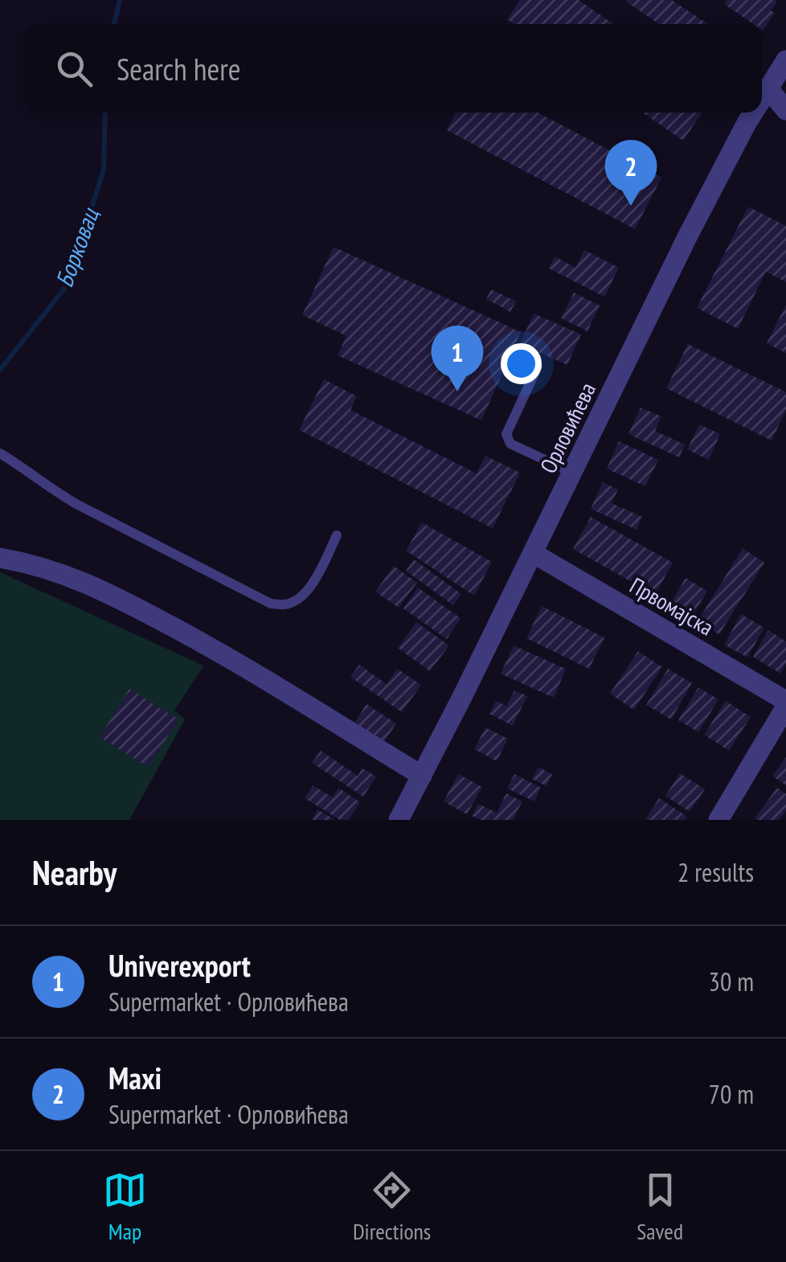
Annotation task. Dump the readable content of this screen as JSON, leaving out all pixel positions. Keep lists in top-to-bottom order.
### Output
{
  "streets": {
    "street": ["Орловићева", "Првомајска"]
  },
  "crossings": [
    ["Орловићева", "Првомајска"]
  ],
  "water": ["Борковац"],
  "page": {
    "search": "Search here",
    "pins": ["2", "1"],
    "heading": ["Nearby", "2 results"],
    "list": [
      {
        "mark": "1",
        "name": "Univerexport",
        "note": "Supermarket · Орловићева",
        "value": "30 m"
      },
      {
        "mark": "2",
        "name": "Maxi",
        "note": "Supermarket · Орловићева",
        "value": "70 m"
      }
    ],
    "nav": ["Map", "Directions", "Saved"]
  }
}
